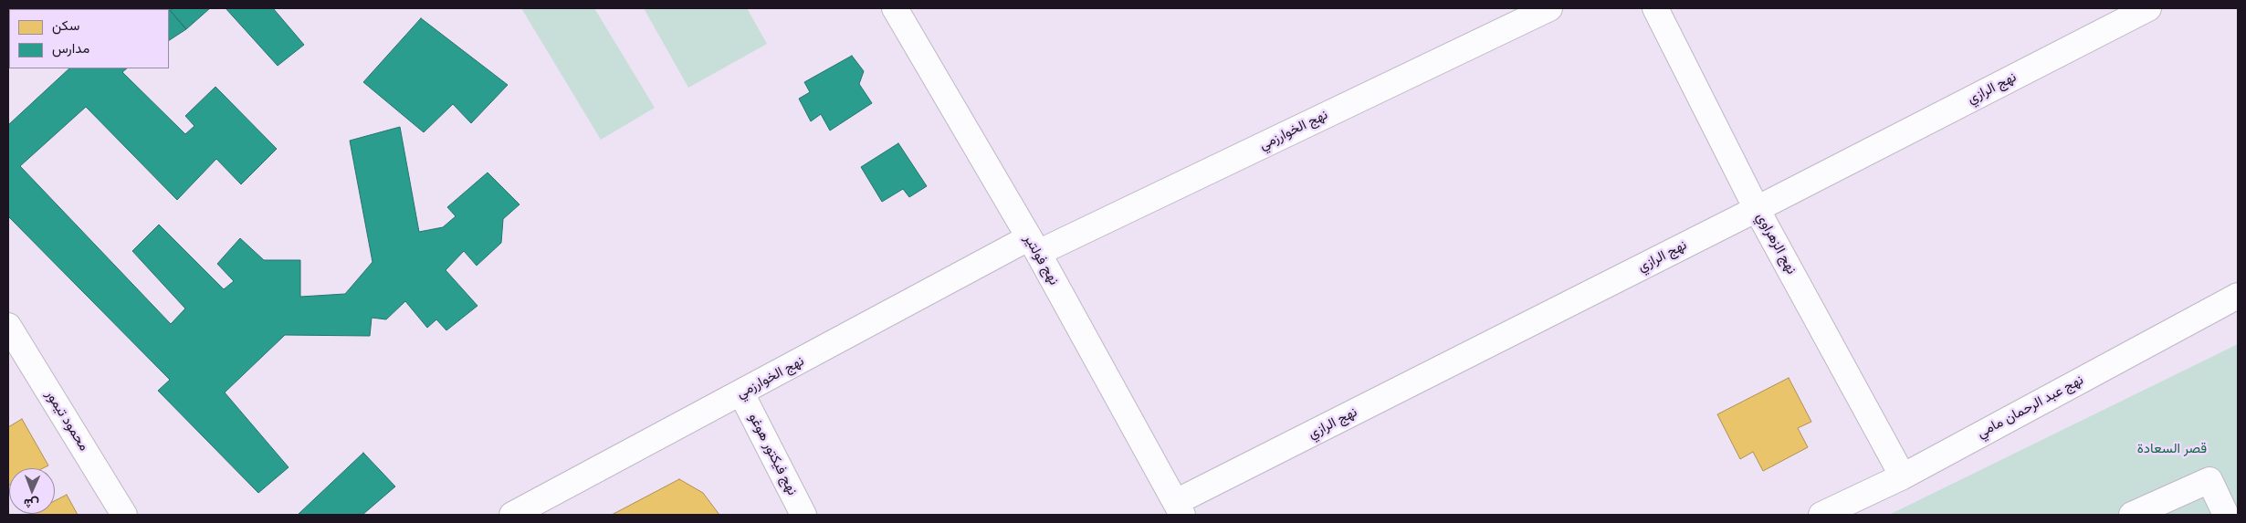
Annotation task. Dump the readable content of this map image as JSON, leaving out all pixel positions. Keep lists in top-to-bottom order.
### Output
{
  "streets": {
    "street": [
      "نهج الرازي",
      "نهج الخوارزمي",
      "نهج الزهراوي",
      "نهج فولتير",
      "نهج عبد الرحمان مامي",
      "محمود تيمور",
      "نهج فيكتور هوغو"
    ]
  },
  "crossings": [
    ["نهج الرازي", "نهج الزهراوي"],
    ["نهج الرازي", "نهج فولتير"],
    ["نهج الخوارزمي", "نهج فولتير"],
    ["نهج الخوارزمي", "نهج فيكتور هوغو"],
    ["نهج الزهراوي", "نهج عبد الرحمان مامي"]
  ],
  "parks": ["قصر السعادة"],
  "legend": ["سكن", "مدارس"],
  "north": "bottom"
}
